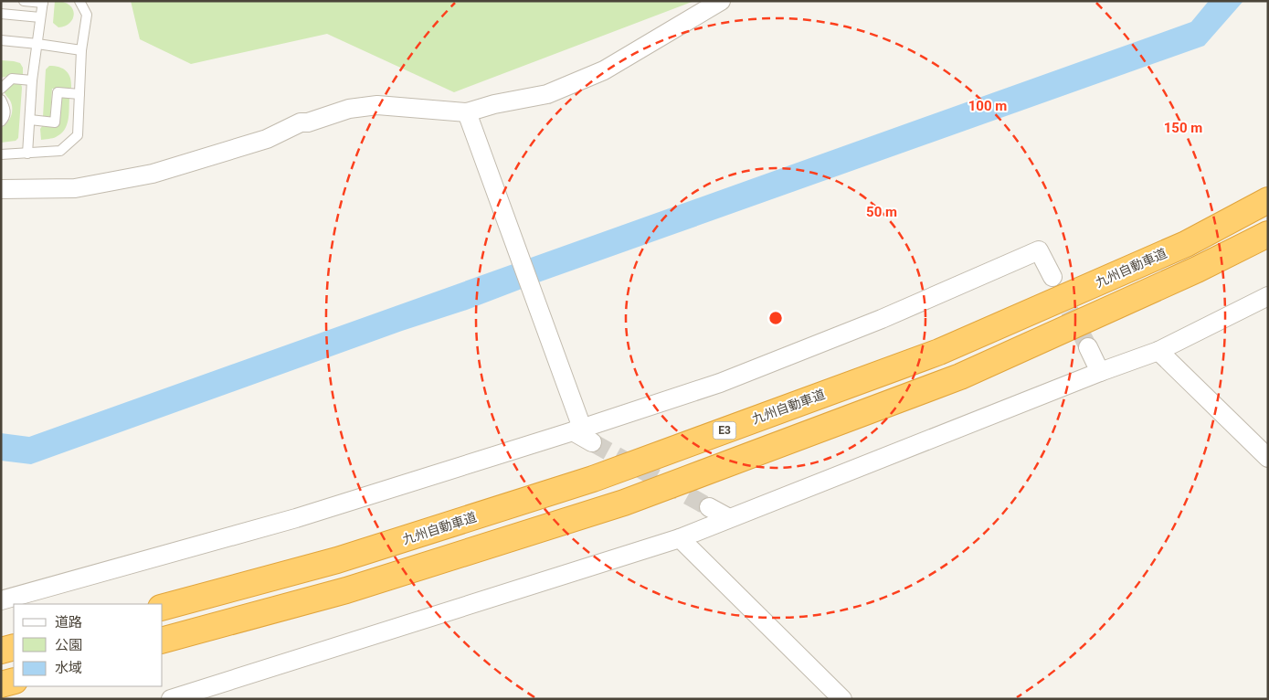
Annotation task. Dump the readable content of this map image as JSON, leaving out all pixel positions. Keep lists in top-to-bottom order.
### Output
{
  "streets": {
    "highway": ["九州自動車道", "E3"]
  },
  "legend": ["道路", "公園", "水域"],
  "rings": ["100 m", "150 m", "50 m"]
}
